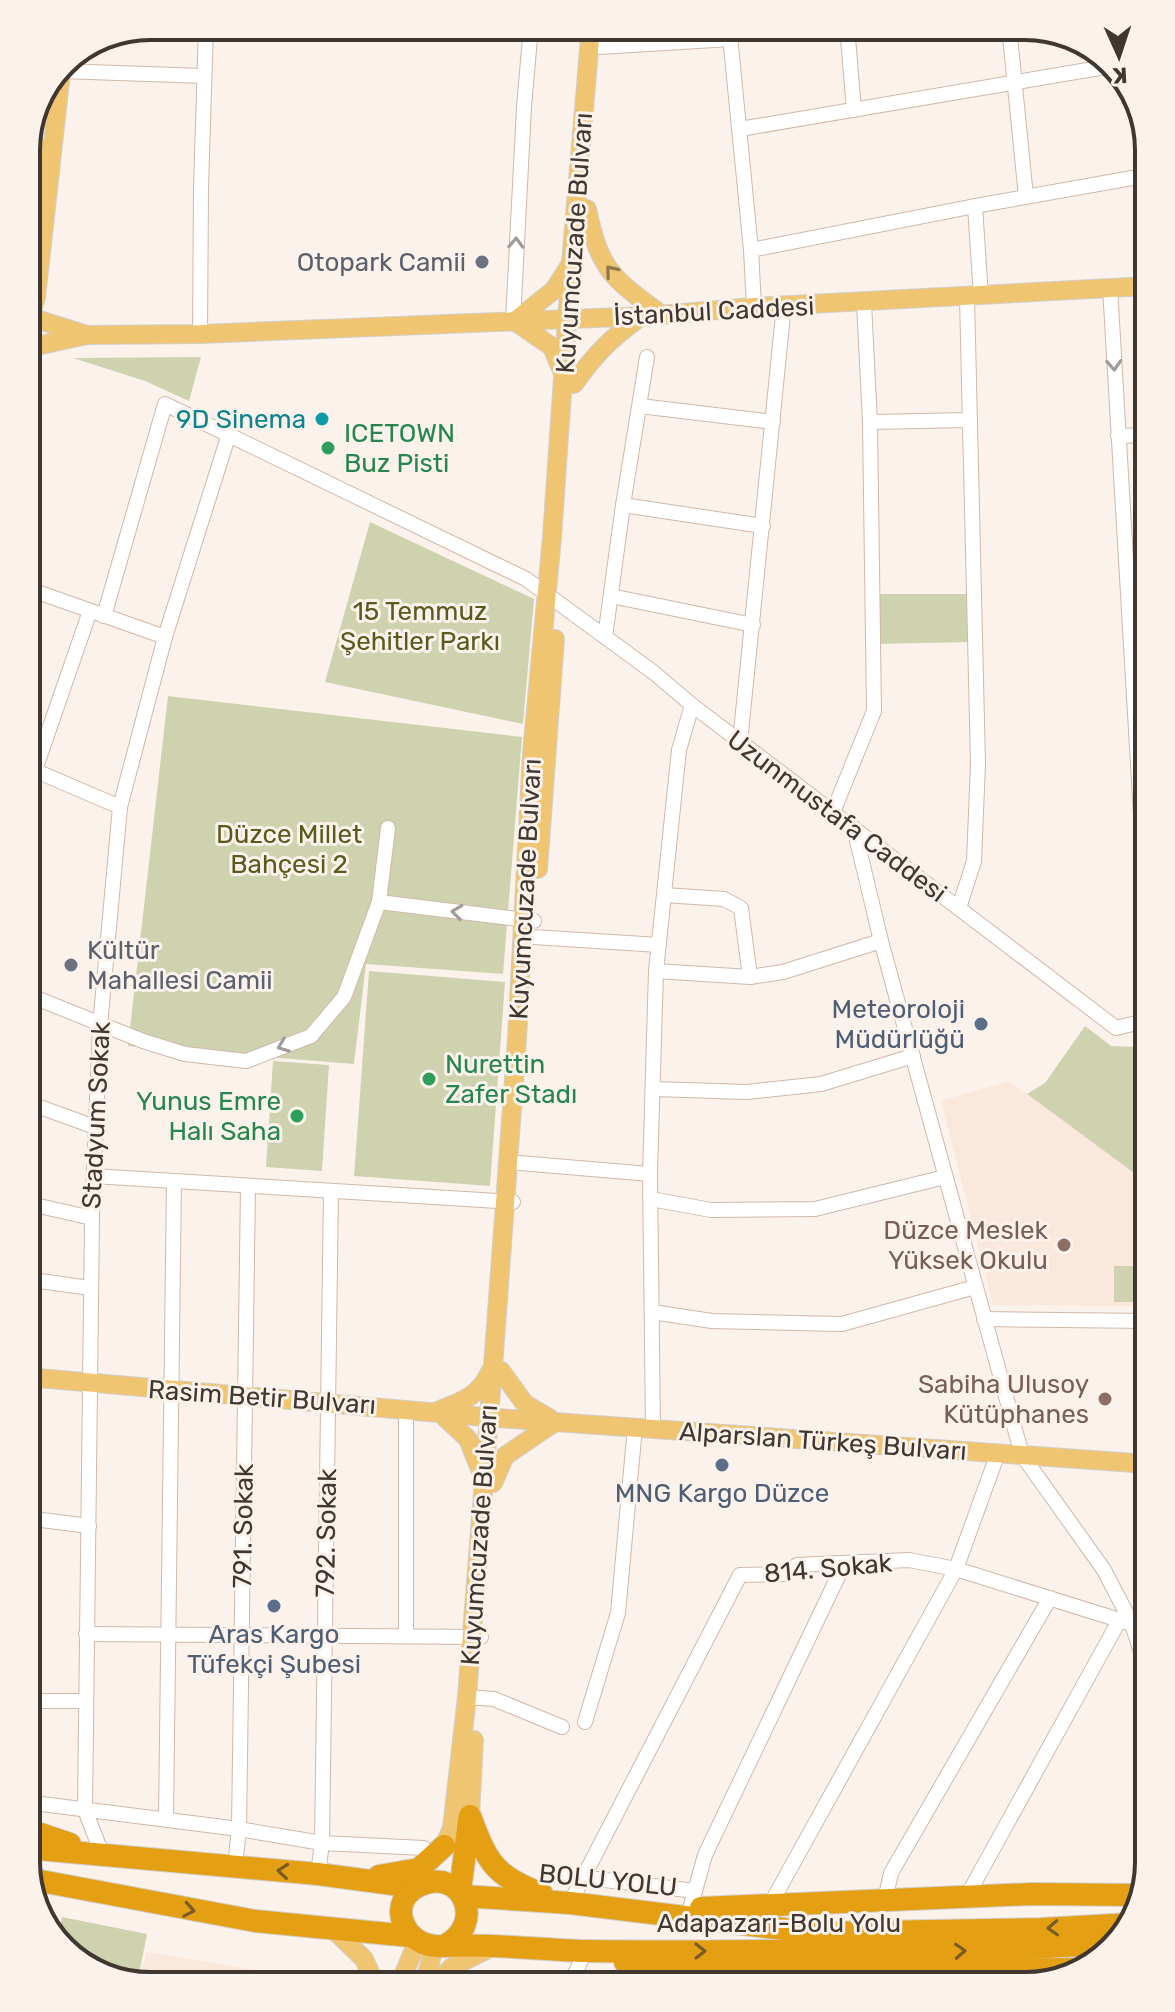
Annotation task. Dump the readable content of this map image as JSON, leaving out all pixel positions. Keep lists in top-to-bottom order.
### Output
{
  "streets": {
    "highway": ["BOLU YOLU", "Adapazarı-Bolu Yolu"],
    "main road": [
      "Kuyumcuzade Bulvarı",
      "İstanbul Caddesi",
      "Rasim Betir Bulvarı",
      "Alparslan Türkeş Bulvarı"
    ],
    "street": [
      "Uzunmustafa Caddesi",
      "Stadyum Sokak",
      "791. Sokak",
      "792. Sokak",
      "814. Sokak"
    ]
  },
  "crossings": [
    ["Kuyumcuzade Bulvarı", "İstanbul Caddesi"],
    ["Kuyumcuzade Bulvarı", "Uzunmustafa Caddesi"],
    ["Kuyumcuzade Bulvarı", "Rasim Betir Bulvarı"],
    ["Kuyumcuzade Bulvarı", "Alparslan Türkeş Bulvarı"],
    ["Uzunmustafa Caddesi", "Stadyum Sokak"],
    ["Stadyum Sokak", "Rasim Betir Bulvarı"],
    ["Rasim Betir Bulvarı", "Alparslan Türkeş Bulvarı"],
    ["Rasim Betir Bulvarı", "791. Sokak"],
    ["Rasim Betir Bulvarı", "792. Sokak"],
    ["814. Sokak", "BOLU YOLU"],
    ["BOLU YOLU", "Adapazarı-Bolu Yolu"]
  ],
  "parks": ["15 Temmuz Şehitler Parkı", "Düzce Millet Bahçesi 2"],
  "places": [
    "Otopark Camii",
    "9D Sinema",
    "ICETOWN Buz Pisti",
    "Kültür Mahallesi Camii",
    "Meteoroloji Müdürlüğü",
    "Nurettin Zafer Stadı",
    "Yunus Emre Halı Saha",
    "Düzce Meslek Yüksek Okulu",
    "Sabiha Ulusoy Kütüphanes",
    "MNG Kargo Düzce",
    "Aras Kargo Tüfekçi Şubesi"
  ],
  "north": "bottom"
}
